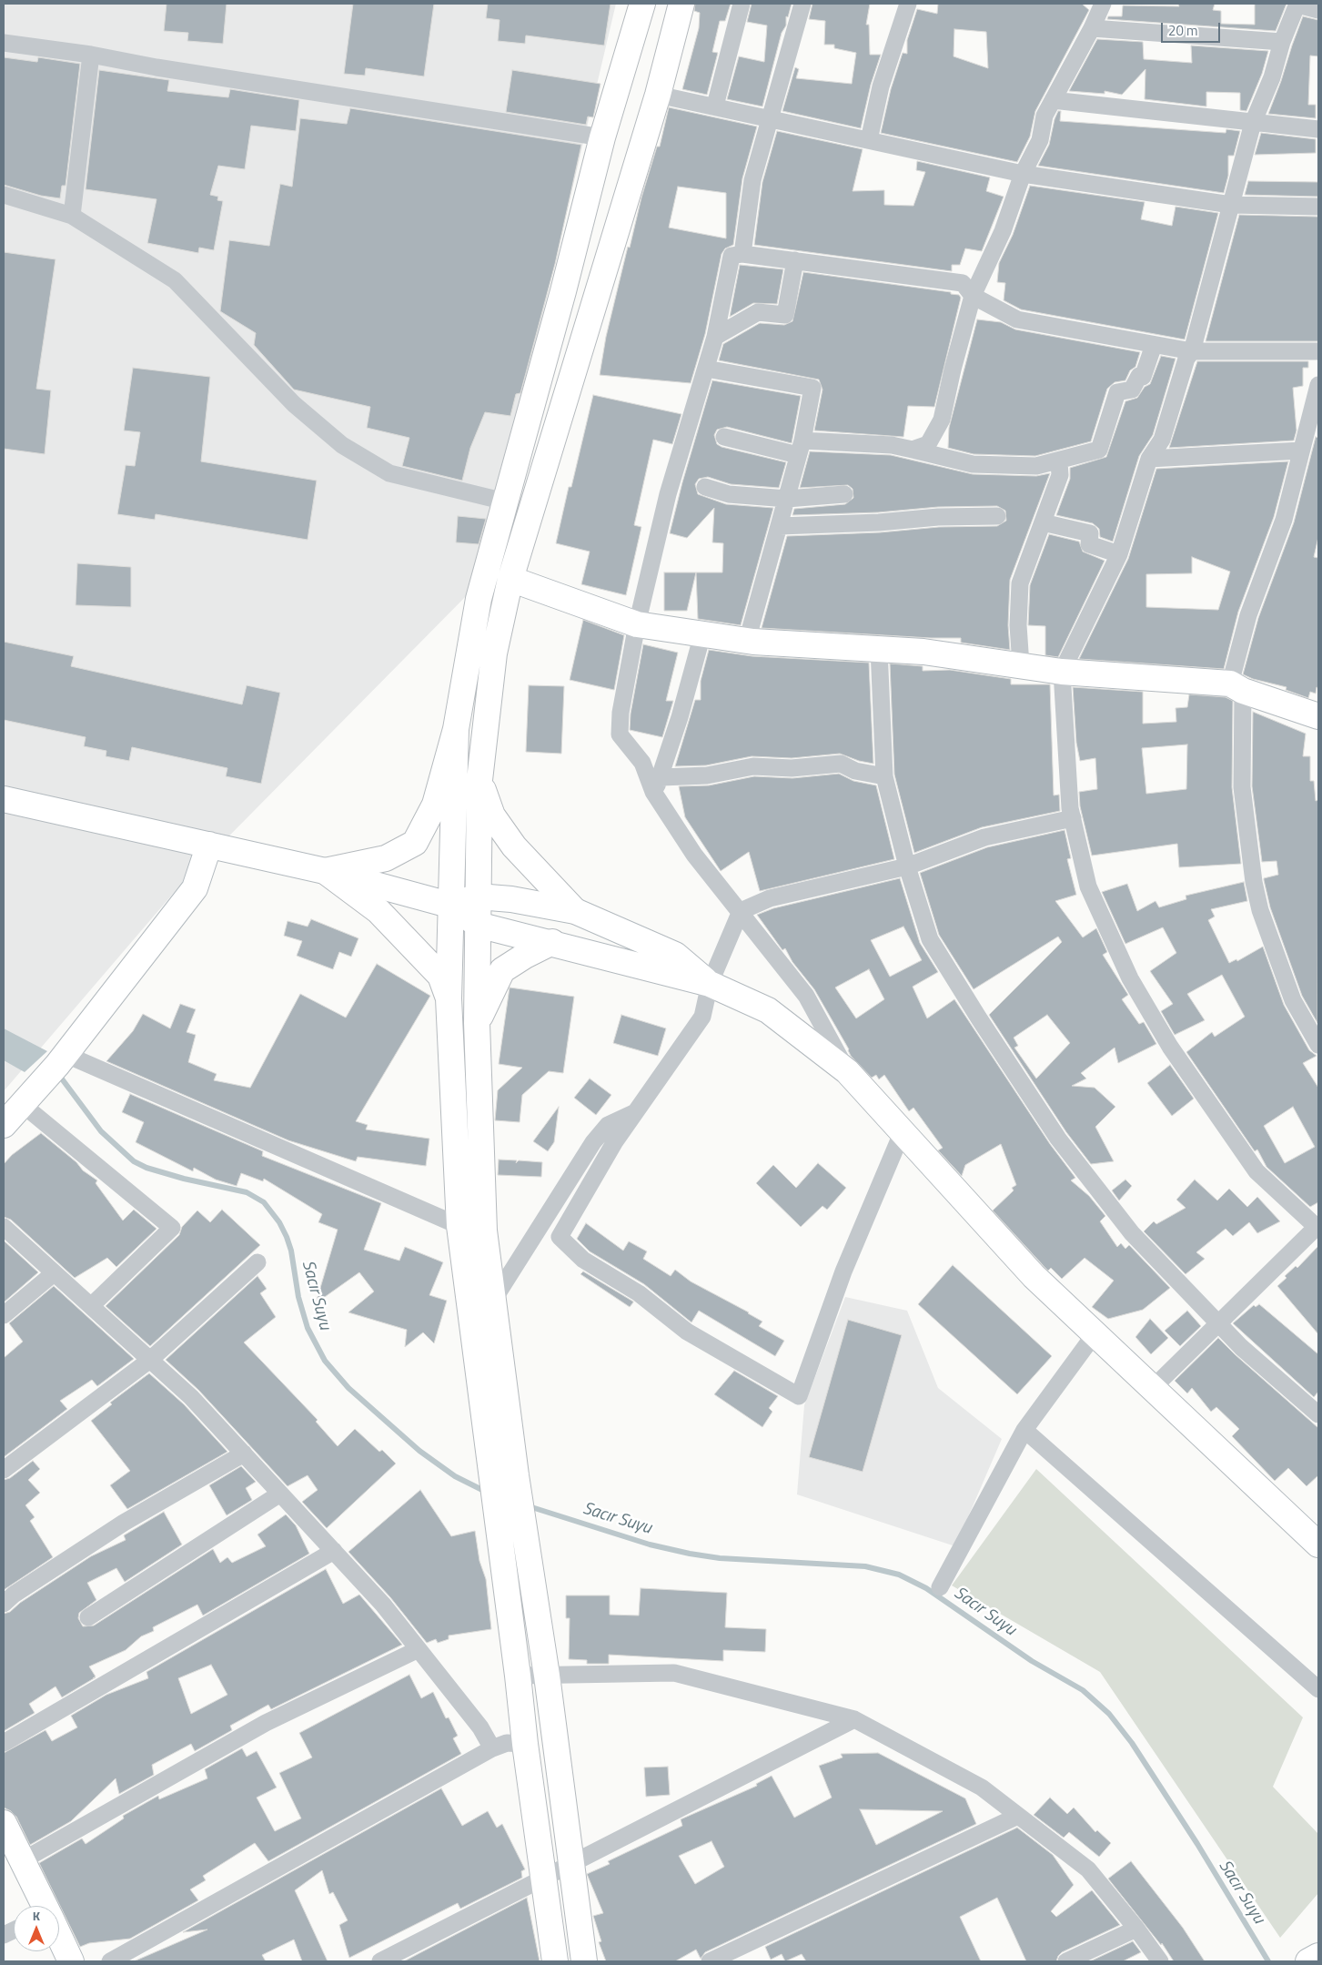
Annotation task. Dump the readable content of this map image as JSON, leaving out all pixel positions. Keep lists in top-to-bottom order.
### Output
{
  "water": ["Sacır Suyu"],
  "scale_bar": "20 m",
  "north": "top"
}
